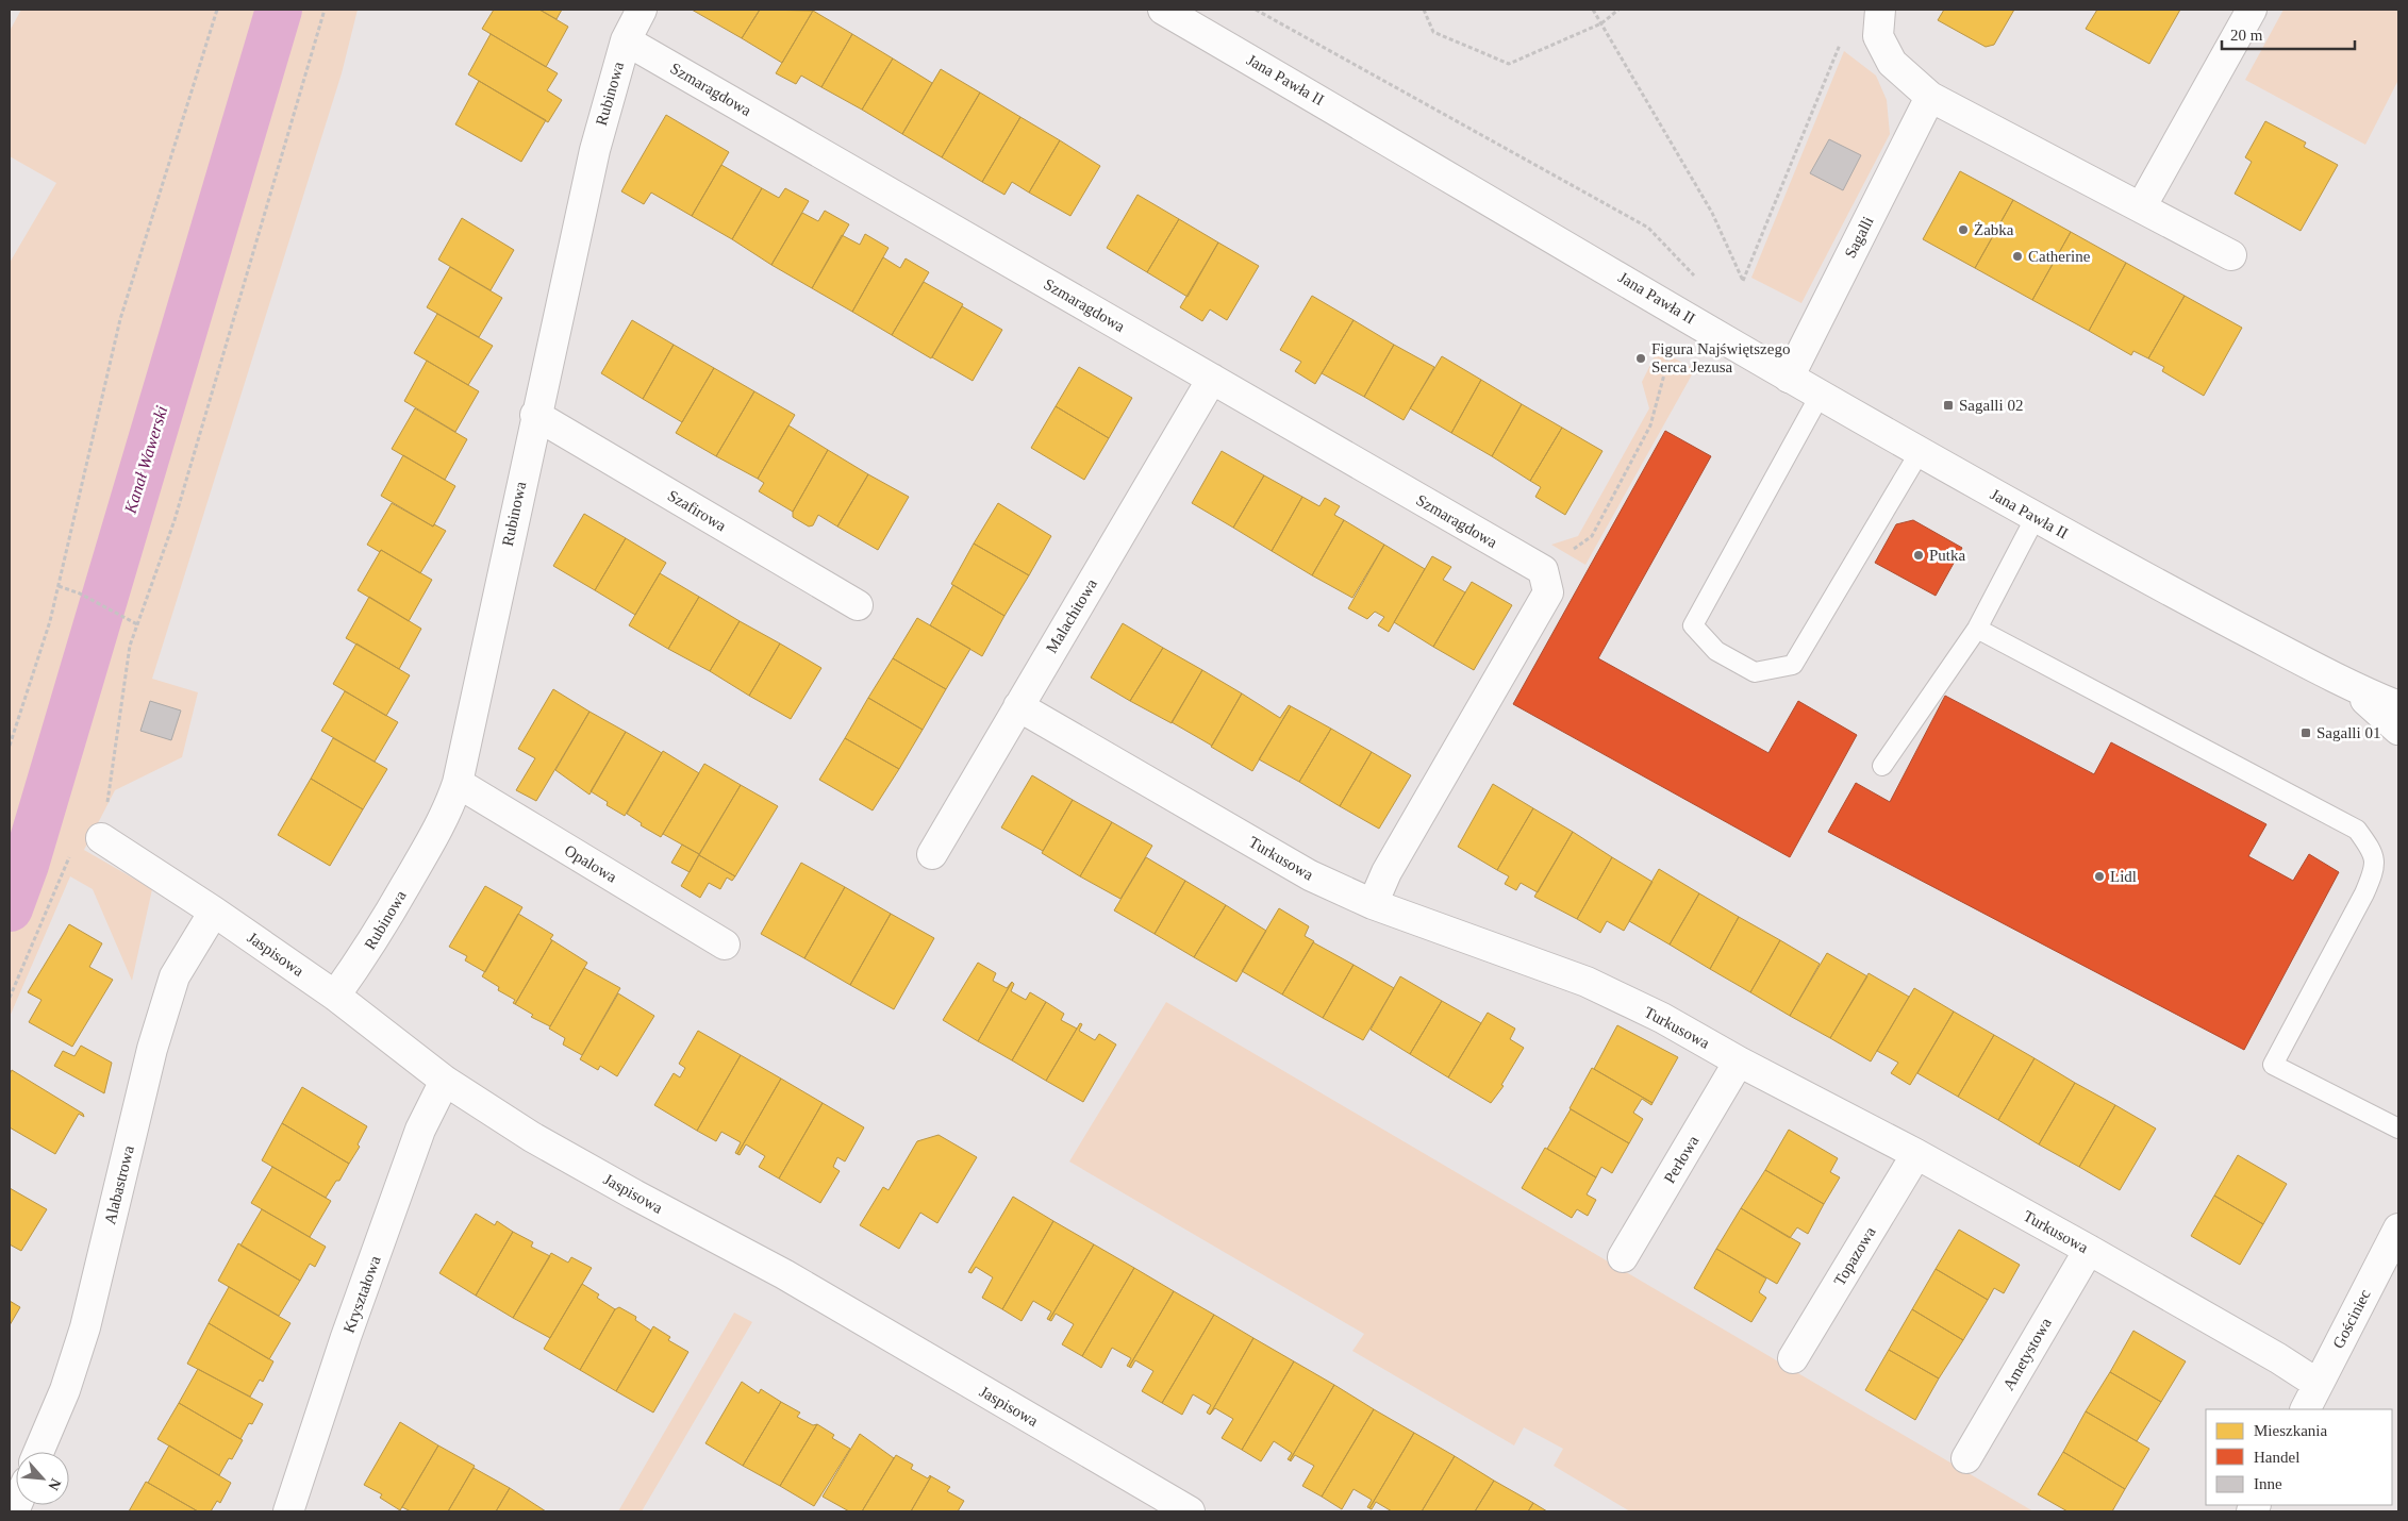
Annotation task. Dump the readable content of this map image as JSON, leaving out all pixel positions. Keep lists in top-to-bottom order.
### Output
{
  "streets": {
    "street": [
      "Jana Pawła II",
      "Szmaragdowa",
      "Rubinowa",
      "Sagalli",
      "Szafirowa",
      "Malachitowa",
      "Turkusowa",
      "Opalowa",
      "Jaspisowa",
      "Perłowa",
      "Alabastrowa",
      "Topazowa",
      "Kryształowa",
      "Gościniec",
      "Ametystowa"
    ]
  },
  "crossings": [
    ["Jana Pawła II", "Sagalli"],
    ["Szmaragdowa", "Rubinowa"],
    ["Szmaragdowa", "Malachitowa"],
    ["Rubinowa", "Szafirowa"],
    ["Rubinowa", "Opalowa"],
    ["Rubinowa", "Jaspisowa"],
    ["Malachitowa", "Turkusowa"],
    ["Turkusowa", "Perłowa"],
    ["Turkusowa", "Topazowa"],
    ["Turkusowa", "Gościniec"],
    ["Turkusowa", "Ametystowa"],
    ["Jaspisowa", "Alabastrowa"],
    ["Jaspisowa", "Kryształowa"]
  ],
  "water": ["Kanał Wawerski"],
  "places": {
    "other": [
      "Żabka",
      "Catherine",
      "Figura Najświętszego Serca Jezusa",
      "Putka",
      "Lidl"
    ],
    "transit": ["Sagalli 02", "Sagalli 01"]
  },
  "legend": ["Mieszkania", "Handel", "Inne"],
  "scale_bar": "20 m",
  "north": "bottom right"
}
